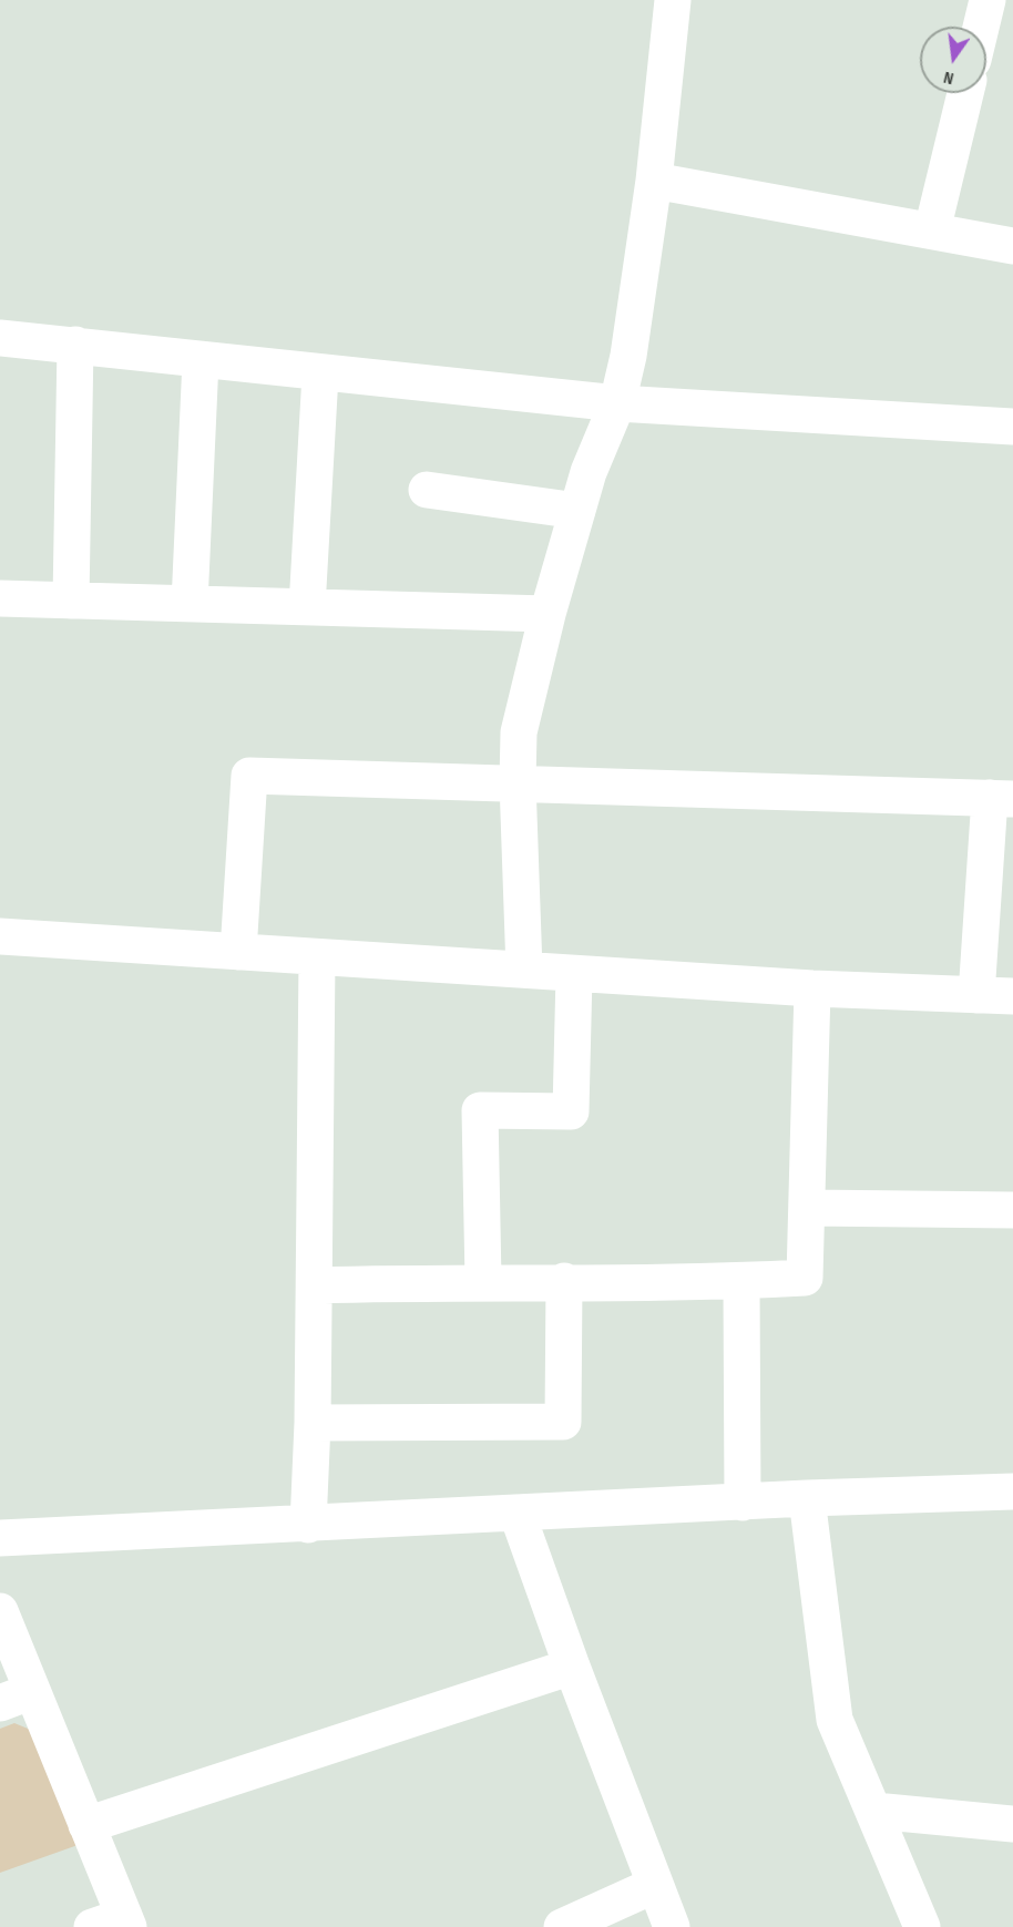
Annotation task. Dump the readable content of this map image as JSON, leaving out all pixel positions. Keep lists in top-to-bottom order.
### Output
{
  "north": "bottom"
}
